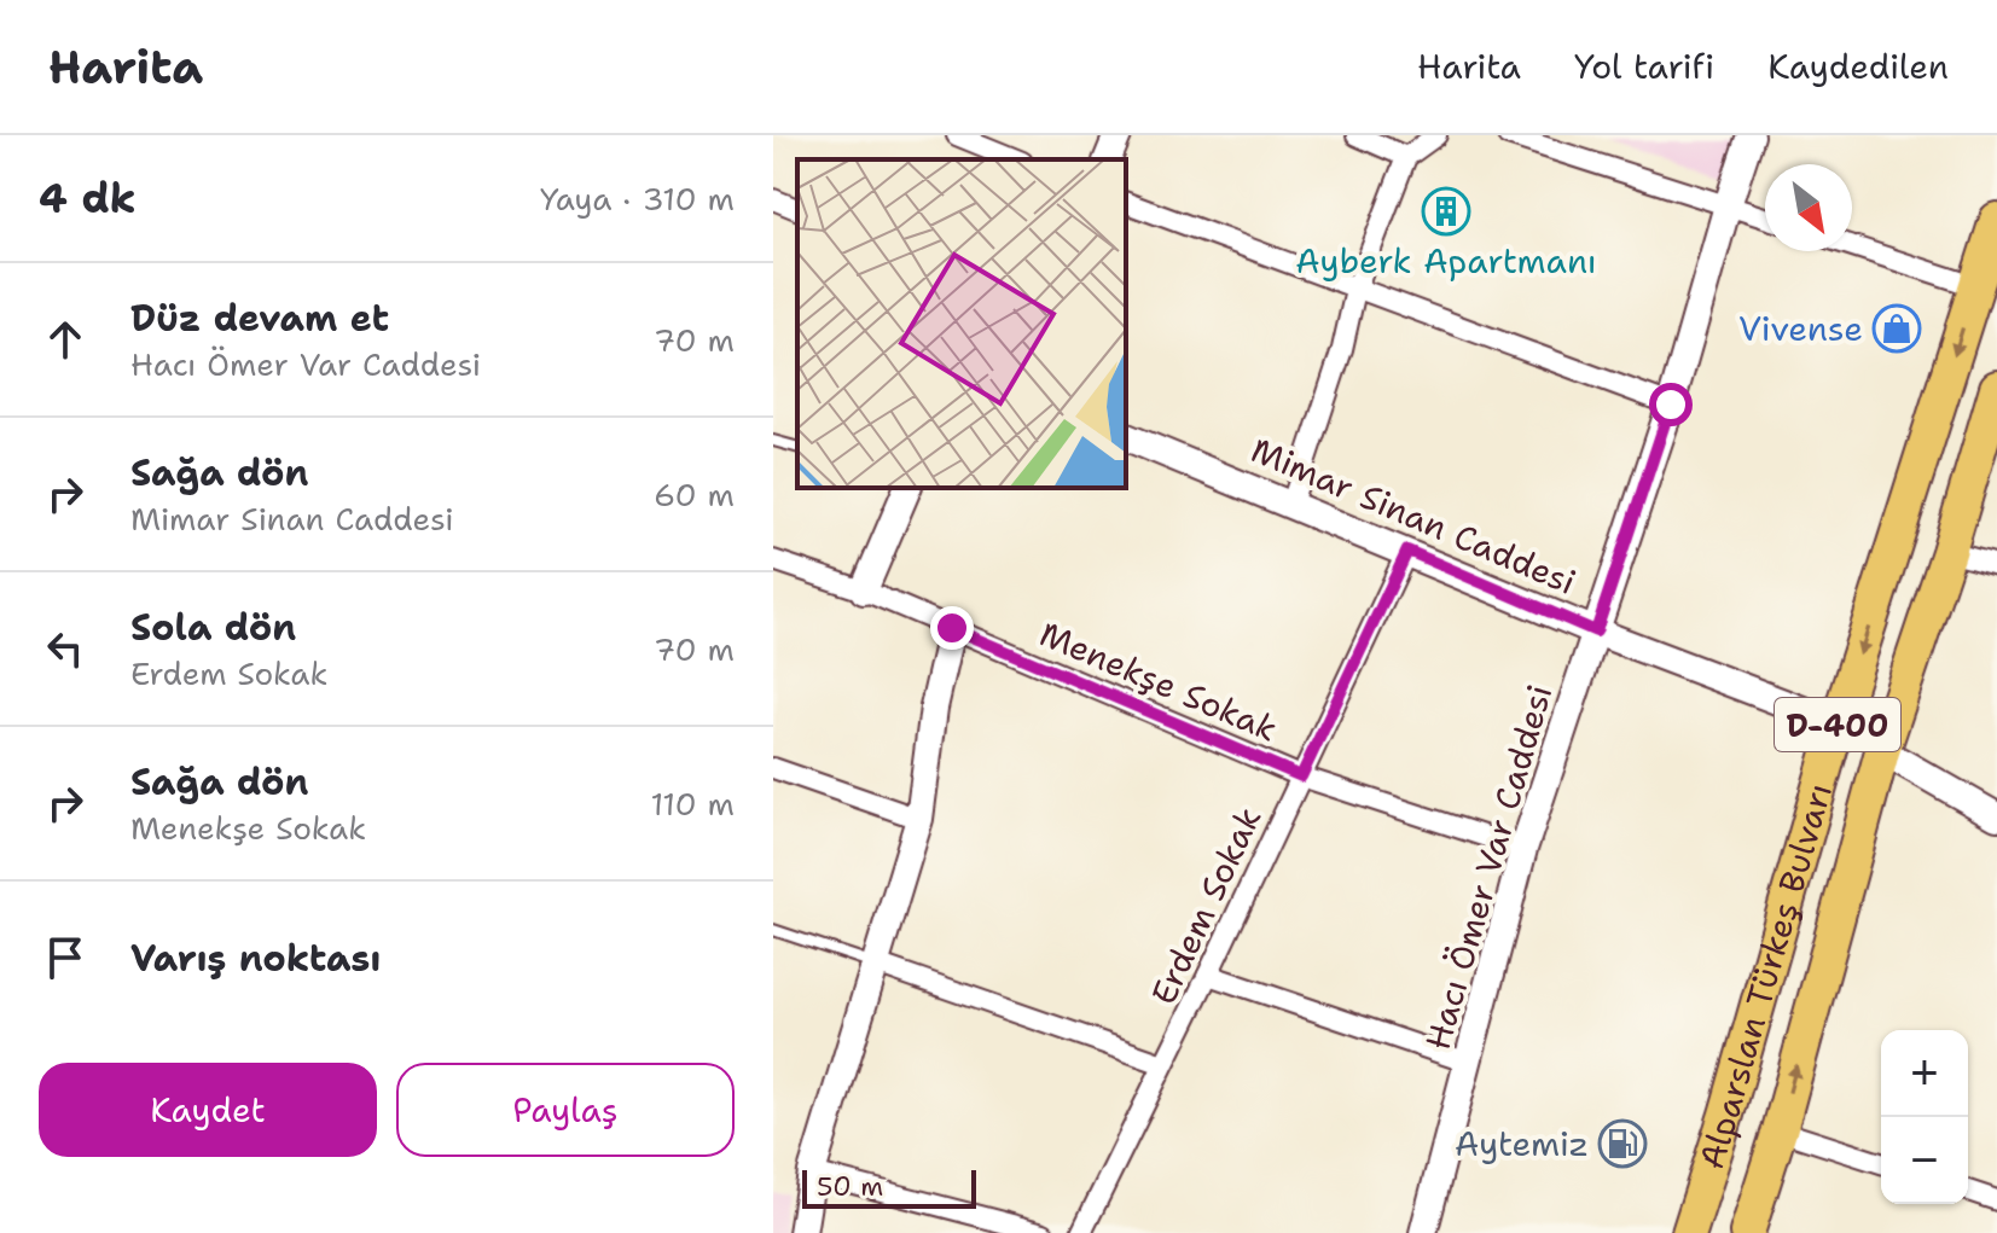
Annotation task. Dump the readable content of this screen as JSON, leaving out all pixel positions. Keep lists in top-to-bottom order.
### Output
{
  "streets": {
    "highway": ["D-400", "Alparslan Türkeş Bulvarı"],
    "street": [
      "Mimar Sinan Caddesi",
      "Menekşe Sokak",
      "Hacı Ömer Var Caddesi",
      "Erdem Sokak"
    ]
  },
  "crossings": [
    ["Mimar Sinan Caddesi", "Hacı Ömer Var Caddesi"],
    ["Mimar Sinan Caddesi", "Erdem Sokak"],
    ["Mimar Sinan Caddesi", "Alparslan Türkeş Bulvarı"],
    ["Menekşe Sokak", "Hacı Ömer Var Caddesi"],
    ["Menekşe Sokak", "Erdem Sokak"]
  ],
  "places": {
    "building": ["Ayberk Apartmanı"],
    "shop": ["Vivense"],
    "fuel station": ["Aytemiz"]
  },
  "scale_bar": "50 m",
  "north": "bottom right",
  "page": {
    "header": "Harita",
    "nav": ["Harita", "Yol tarifi", "Kaydedilen"],
    "heading": ["4 dk", "Yaya · 310 m"],
    "list": [
      ["Düz devam et", "Hacı Ömer Var Caddesi", "70 m"],
      ["Sağa dön", "Mimar Sinan Caddesi", "60 m"],
      ["Sola dön", "Erdem Sokak", "70 m"],
      ["Sağa dön", "Menekşe Sokak", "110 m"],
      "Varış noktası"
    ],
    "map_buttons": ["+", "−"],
    "buttons": ["Kaydet", "Paylaş"],
    "scale": "50 m"
  }
}
